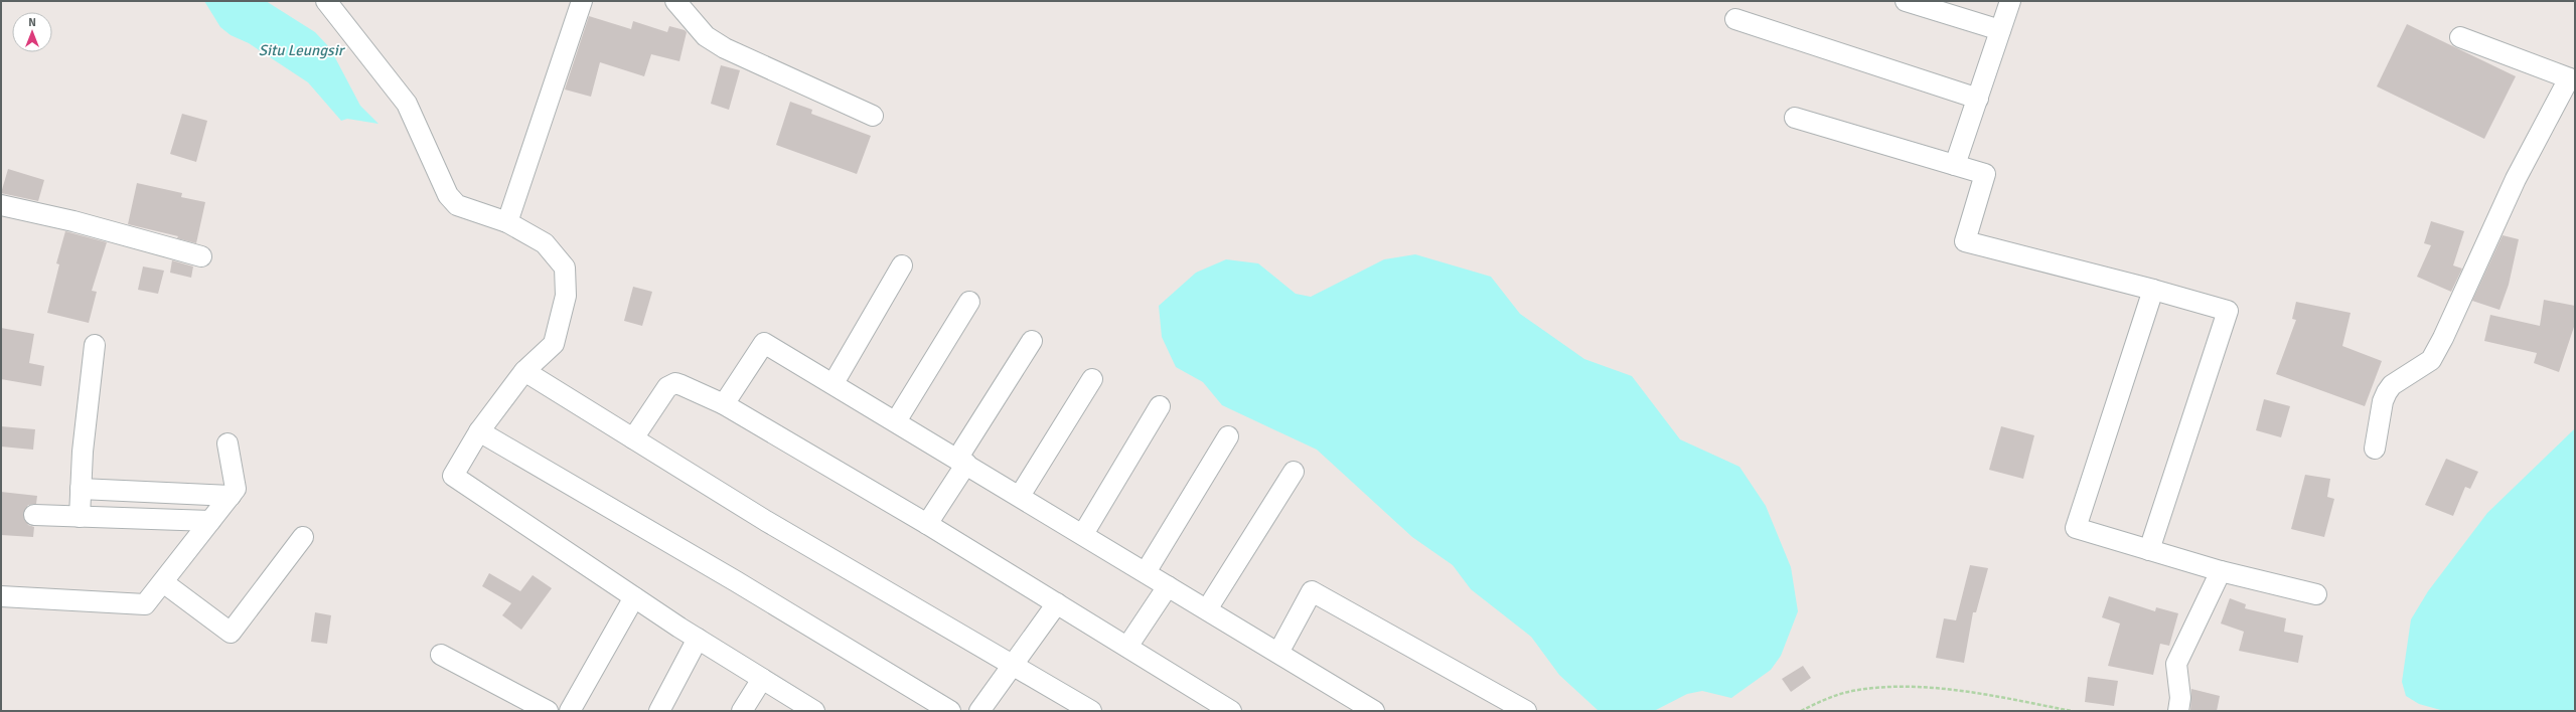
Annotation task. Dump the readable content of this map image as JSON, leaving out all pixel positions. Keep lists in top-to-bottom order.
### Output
{
  "water": ["Situ Leungsir"],
  "north": "top"
}
